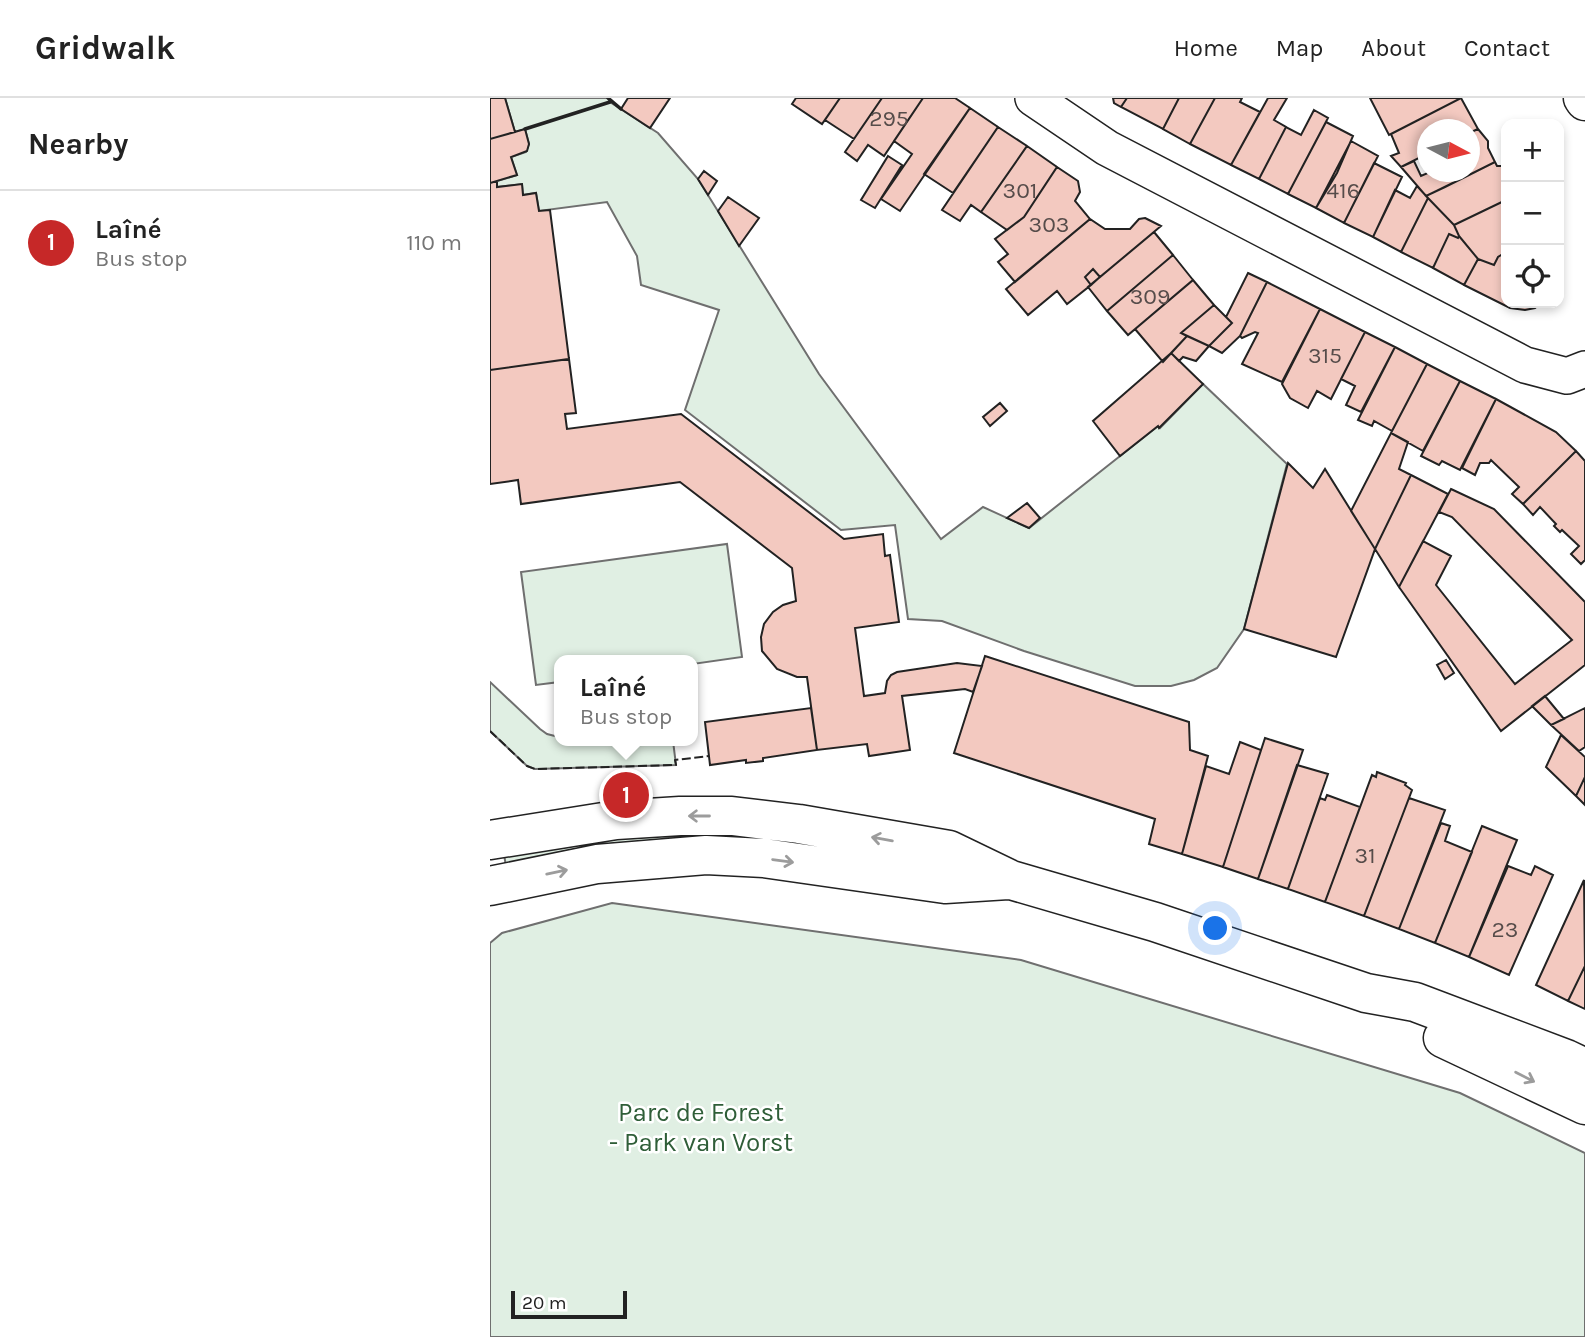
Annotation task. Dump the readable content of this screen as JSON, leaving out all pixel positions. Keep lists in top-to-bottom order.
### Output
{
  "parks": ["Parc de Forest - Park van Vorst"],
  "house_numbers": [
    "295",
    "301",
    "416",
    "303",
    "309",
    "315",
    "31",
    "23"
  ],
  "scale_bar": "20 m",
  "north": "right",
  "page": {
    "header": "Gridwalk",
    "nav": [
      "Home",
      "Map",
      "About",
      "Contact"
    ],
    "heading": "Nearby",
    "map_buttons": ["+", "−"],
    "list": [
      {
        "mark": "1",
        "name": "Laîné",
        "note": "Bus stop",
        "value": "110 m"
      }
    ],
    "popup": ["Laîné", "Bus stop"],
    "pins": "1",
    "scale": "20 m"
  }
}
